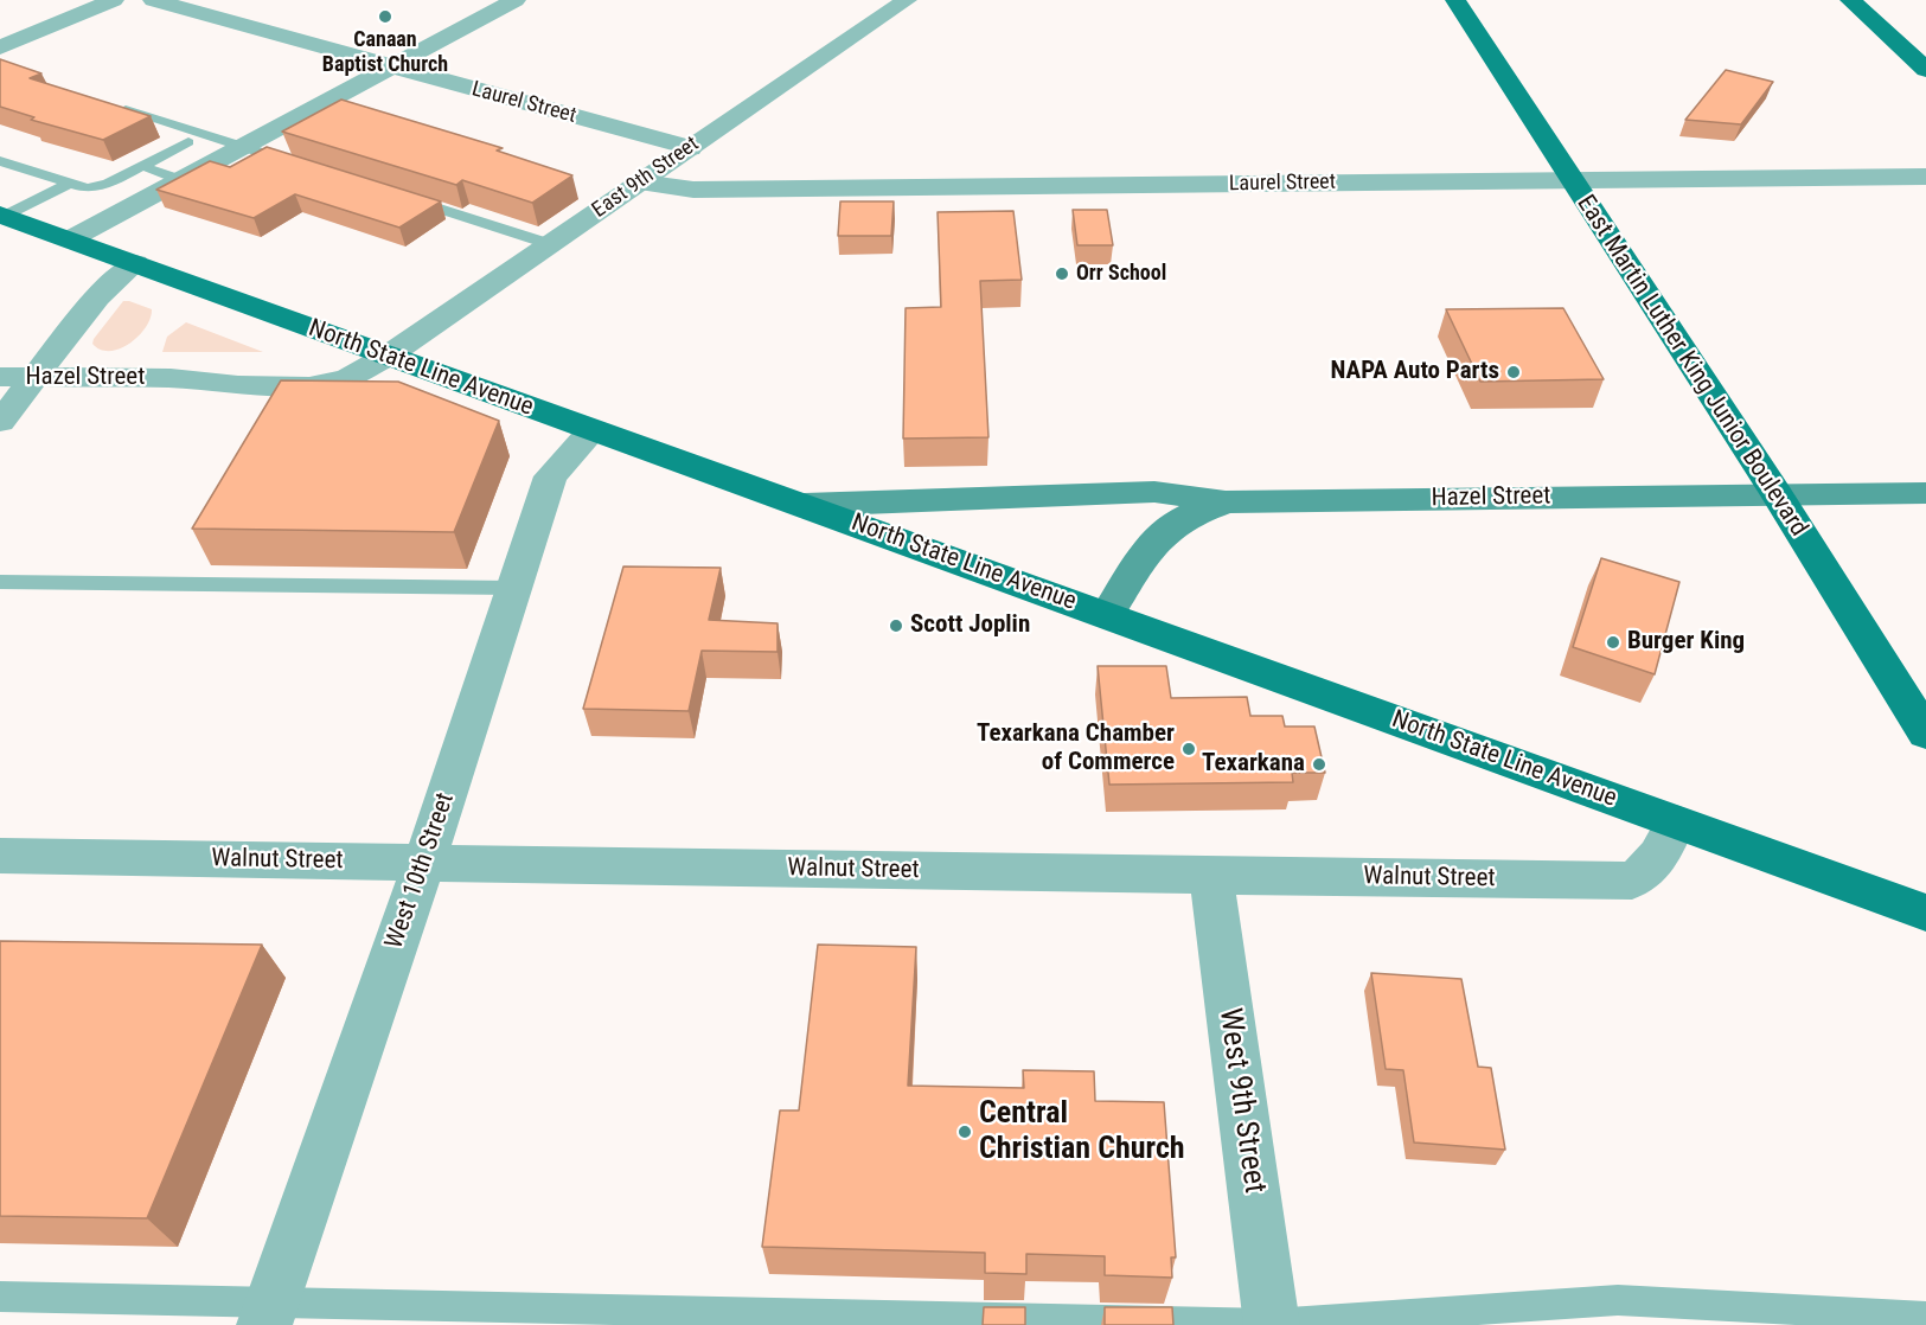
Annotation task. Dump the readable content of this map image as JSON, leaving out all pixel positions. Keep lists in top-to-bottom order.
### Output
{
  "streets": {
    "main road": ["East Martin Luther King Junior Boulevard", "North State Line Avenue", "Hazel Street"],
    "street": [
      "Laurel Street",
      "East 9th Street",
      "Walnut Street",
      "West 10th Street",
      "West 9th Street"
    ]
  },
  "crossings": [
    ["Laurel Street", "East 9th Street"],
    ["Laurel Street", "East Martin Luther King Junior Boulevard"],
    ["East 9th Street", "North State Line Avenue"],
    ["East 9th Street", "Hazel Street"],
    ["East Martin Luther King Junior Boulevard", "Hazel Street"],
    ["North State Line Avenue", "Hazel Street"],
    ["North State Line Avenue", "Walnut Street"],
    ["North State Line Avenue", "West 10th Street"],
    ["Walnut Street", "West 10th Street"],
    ["Walnut Street", "West 9th Street"]
  ],
  "places": [
    "Canaan Baptist Church",
    "Orr School",
    "NAPA Auto Parts",
    "Scott Joplin",
    "Burger King",
    "Texarkana Chamber of Commerce",
    "Texarkana",
    "Central Christian Church"
  ]
}
